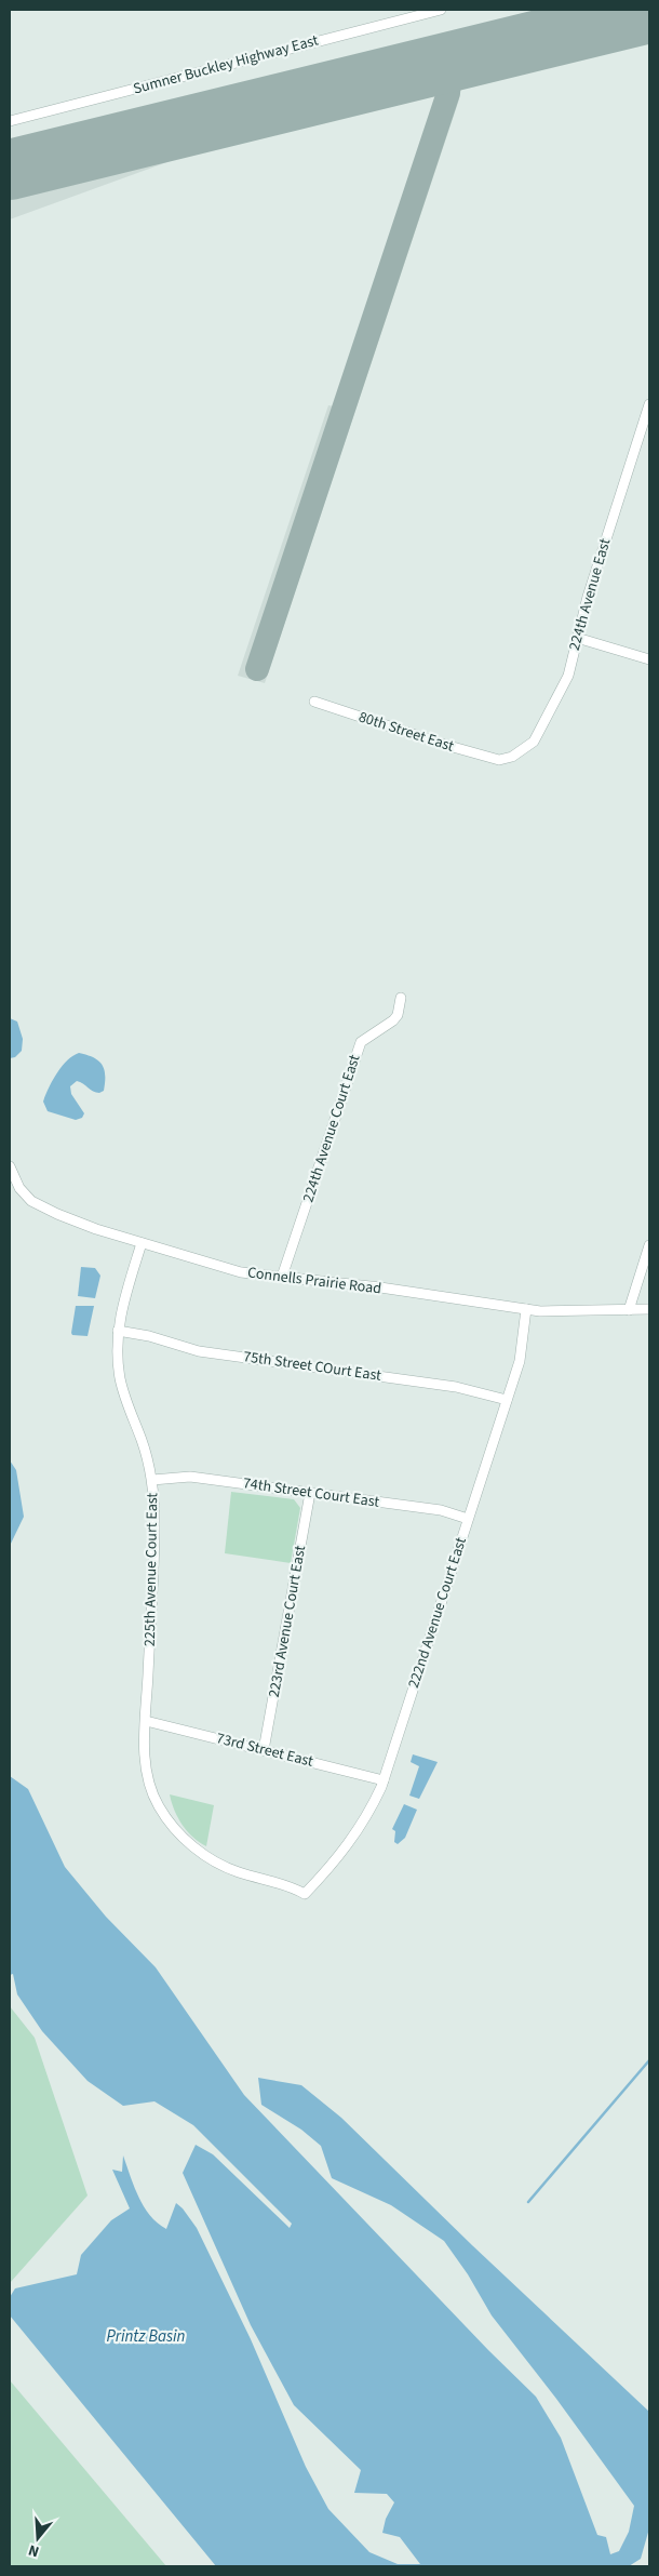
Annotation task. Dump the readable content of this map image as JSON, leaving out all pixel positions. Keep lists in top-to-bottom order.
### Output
{
  "streets": {
    "street": [
      "Sumner Buckley Highway East",
      "224th Avenue East",
      "80th Street East",
      "224th Avenue Court East",
      "Connells Prairie Road",
      "75th Street COurt East",
      "74th Street Court East",
      "225th Avenue Court East",
      "222nd Avenue Court East",
      "223rd Avenue Court East",
      "73rd Street East"
    ]
  },
  "crossings": [
    ["224th Avenue East", "80th Street East"],
    ["224th Avenue Court East", "Connells Prairie Road"],
    ["Connells Prairie Road", "225th Avenue Court East"],
    ["Connells Prairie Road", "222nd Avenue Court East"],
    ["75th Street COurt East", "225th Avenue Court East"],
    ["75th Street COurt East", "222nd Avenue Court East"],
    ["74th Street Court East", "225th Avenue Court East"],
    ["74th Street Court East", "222nd Avenue Court East"],
    ["74th Street Court East", "223rd Avenue Court East"],
    ["225th Avenue Court East", "222nd Avenue Court East"],
    ["225th Avenue Court East", "73rd Street East"],
    ["222nd Avenue Court East", "73rd Street East"],
    ["223rd Avenue Court East", "73rd Street East"]
  ],
  "water": ["Printz Basin"],
  "north": "bottom"
}
